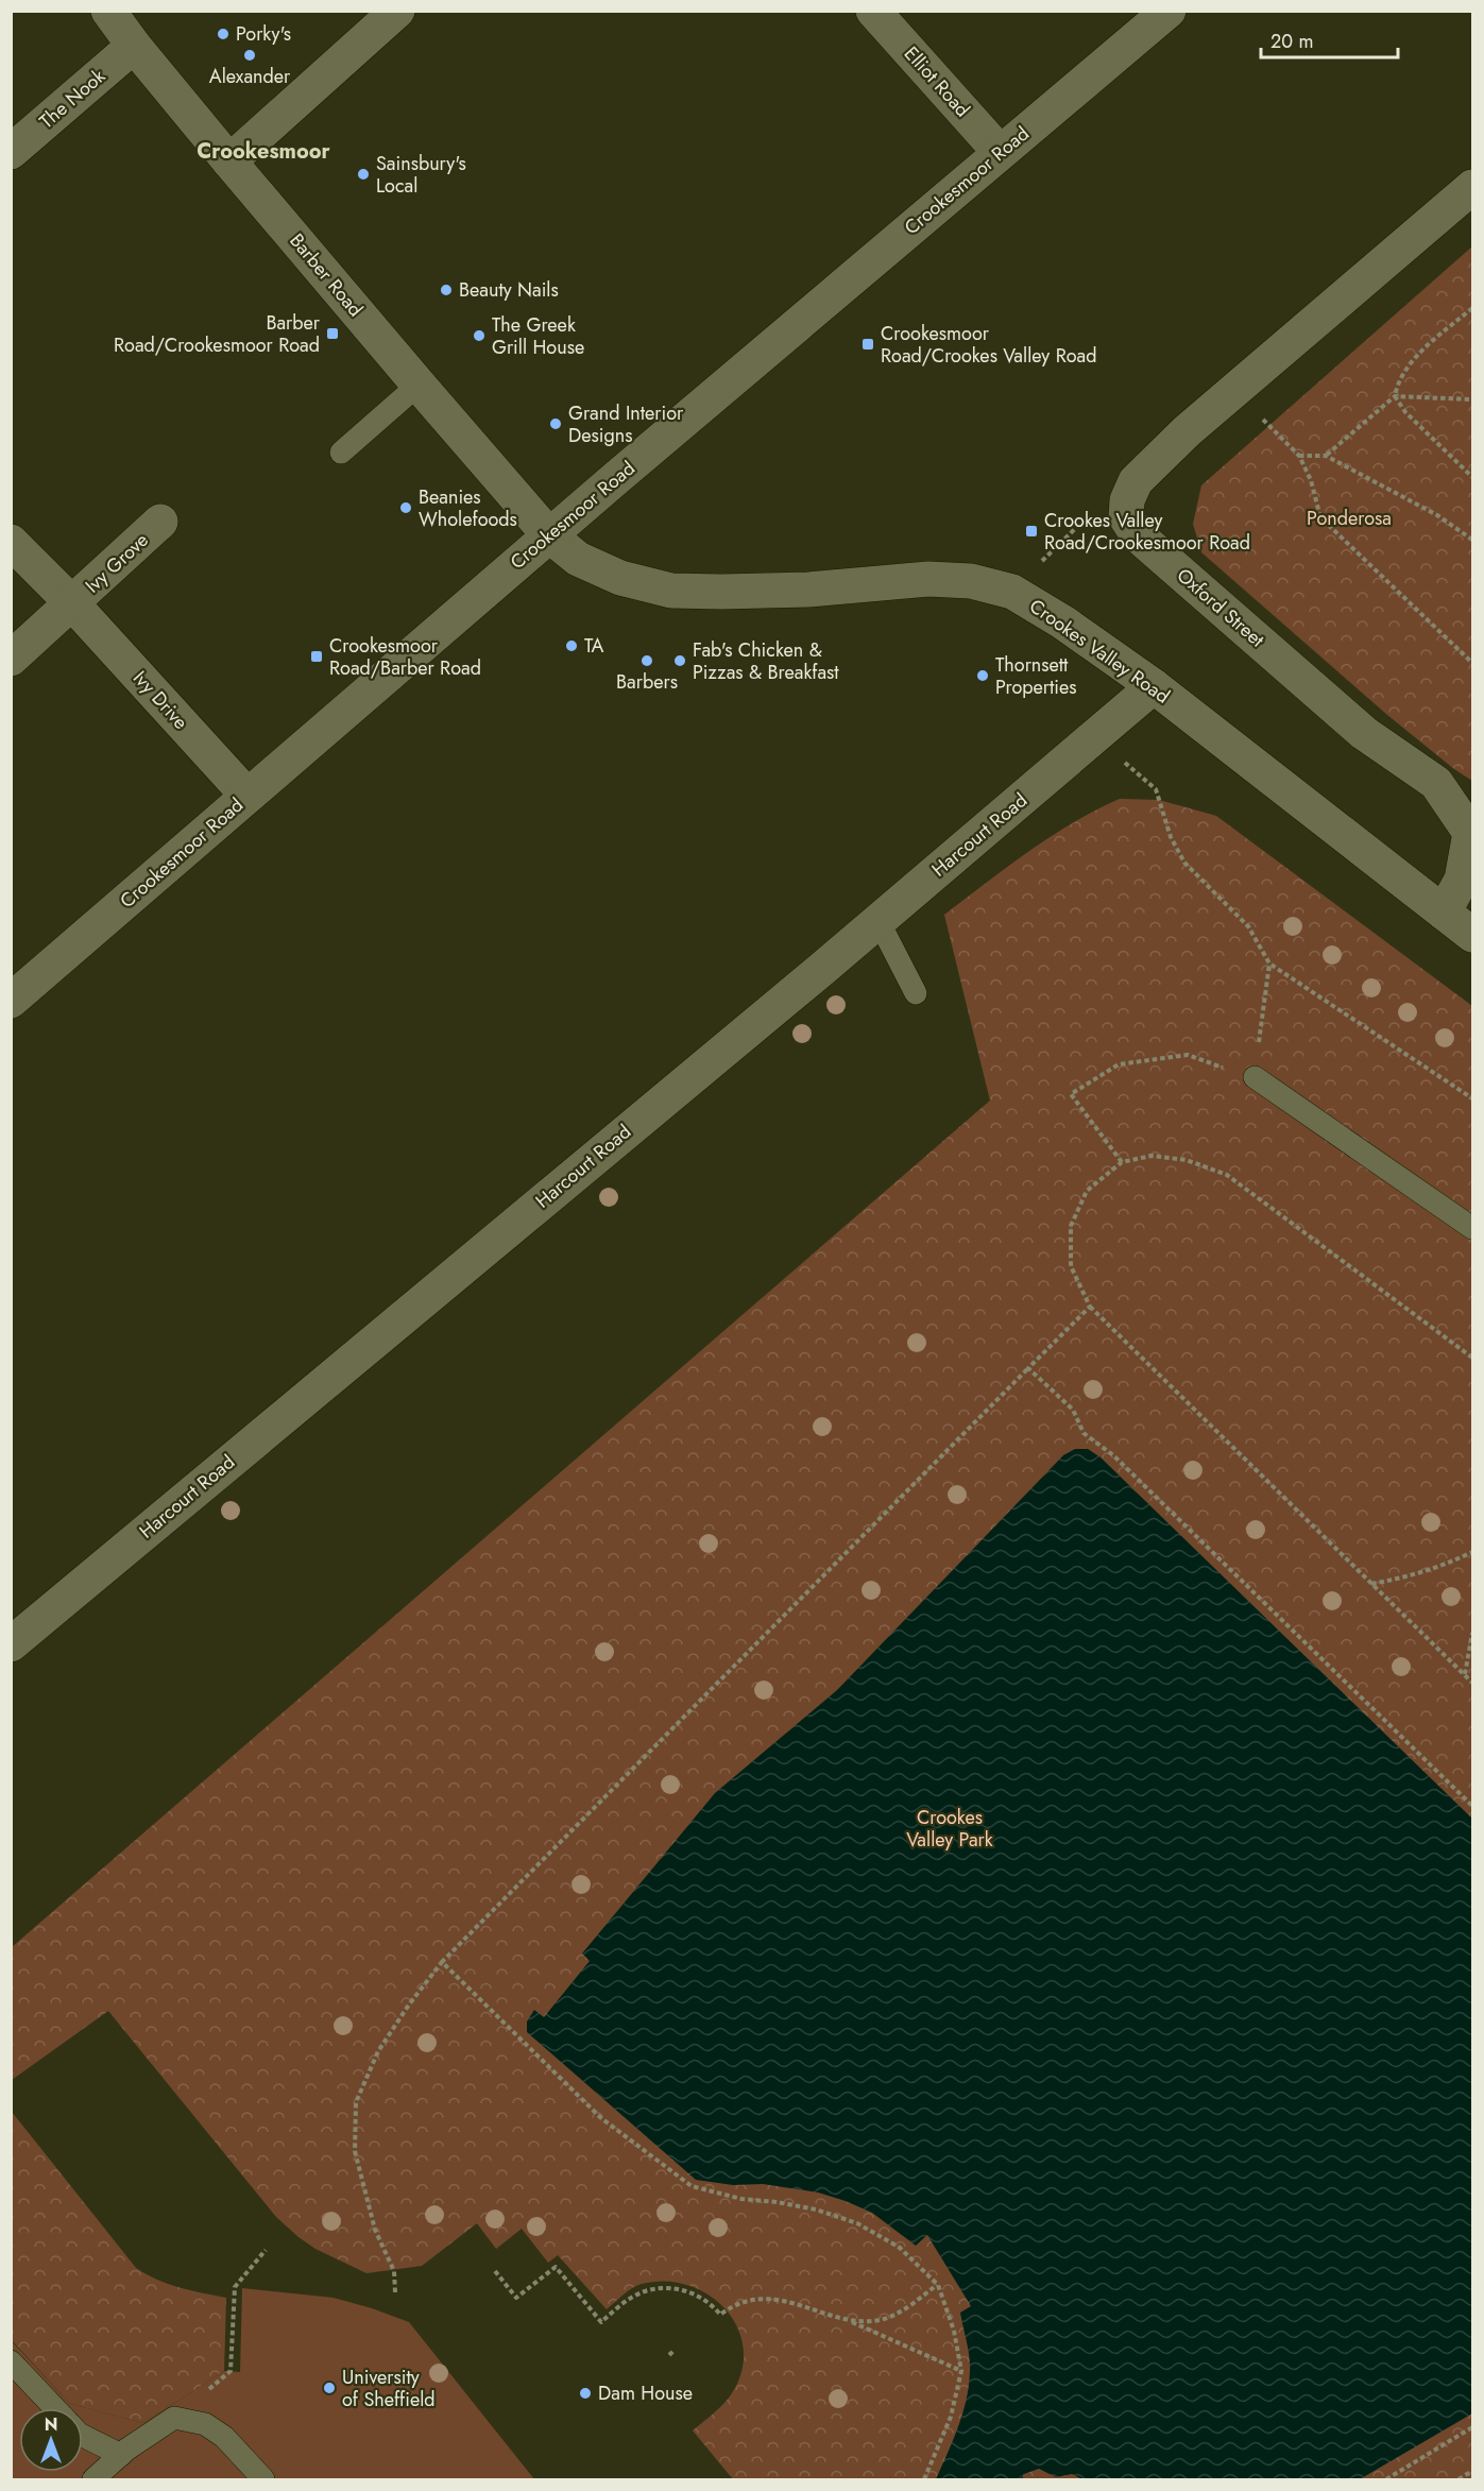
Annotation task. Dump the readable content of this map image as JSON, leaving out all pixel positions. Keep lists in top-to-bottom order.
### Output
{
  "streets": {
    "street": [
      "Elliot Road",
      "The Nook",
      "Crookesmoor Road",
      "Barber Road",
      "Ivy Grove",
      "Oxford Street",
      "Crookes Valley Road",
      "Ivy Drive",
      "Harcourt Road"
    ]
  },
  "crossings": [
    ["Elliot Road", "Crookesmoor Road"],
    ["The Nook", "Barber Road"],
    ["Crookesmoor Road", "Barber Road"],
    ["Crookesmoor Road", "Crookes Valley Road"],
    ["Crookesmoor Road", "Ivy Drive"],
    ["Barber Road", "Crookes Valley Road"],
    ["Ivy Grove", "Ivy Drive"],
    ["Oxford Street", "Crookes Valley Road"],
    ["Crookes Valley Road", "Harcourt Road"]
  ],
  "districts": ["Crookesmoor"],
  "parks": ["Ponderosa", "Crookes Valley Park"],
  "places": {
    "other": [
      "Porky's",
      "Alexander",
      "Sainsbury's Local",
      "Beauty Nails",
      "The Greek Grill House",
      "Grand Interior Designs",
      "Beanies Wholefoods",
      "TA",
      "Barbers",
      "Fab's Chicken & Pizzas & Breakfast",
      "Thornsett Properties",
      "University of Sheffield",
      "Dam House"
    ],
    "transit": [
      "Barber Road/Crookesmoor Road",
      "Crookesmoor Road/Crookes Valley Road",
      "Crookes Valley Road/Crookesmoor Road",
      "Crookesmoor Road/Barber Road"
    ]
  },
  "scale_bar": "20 m",
  "north": "top"
}
